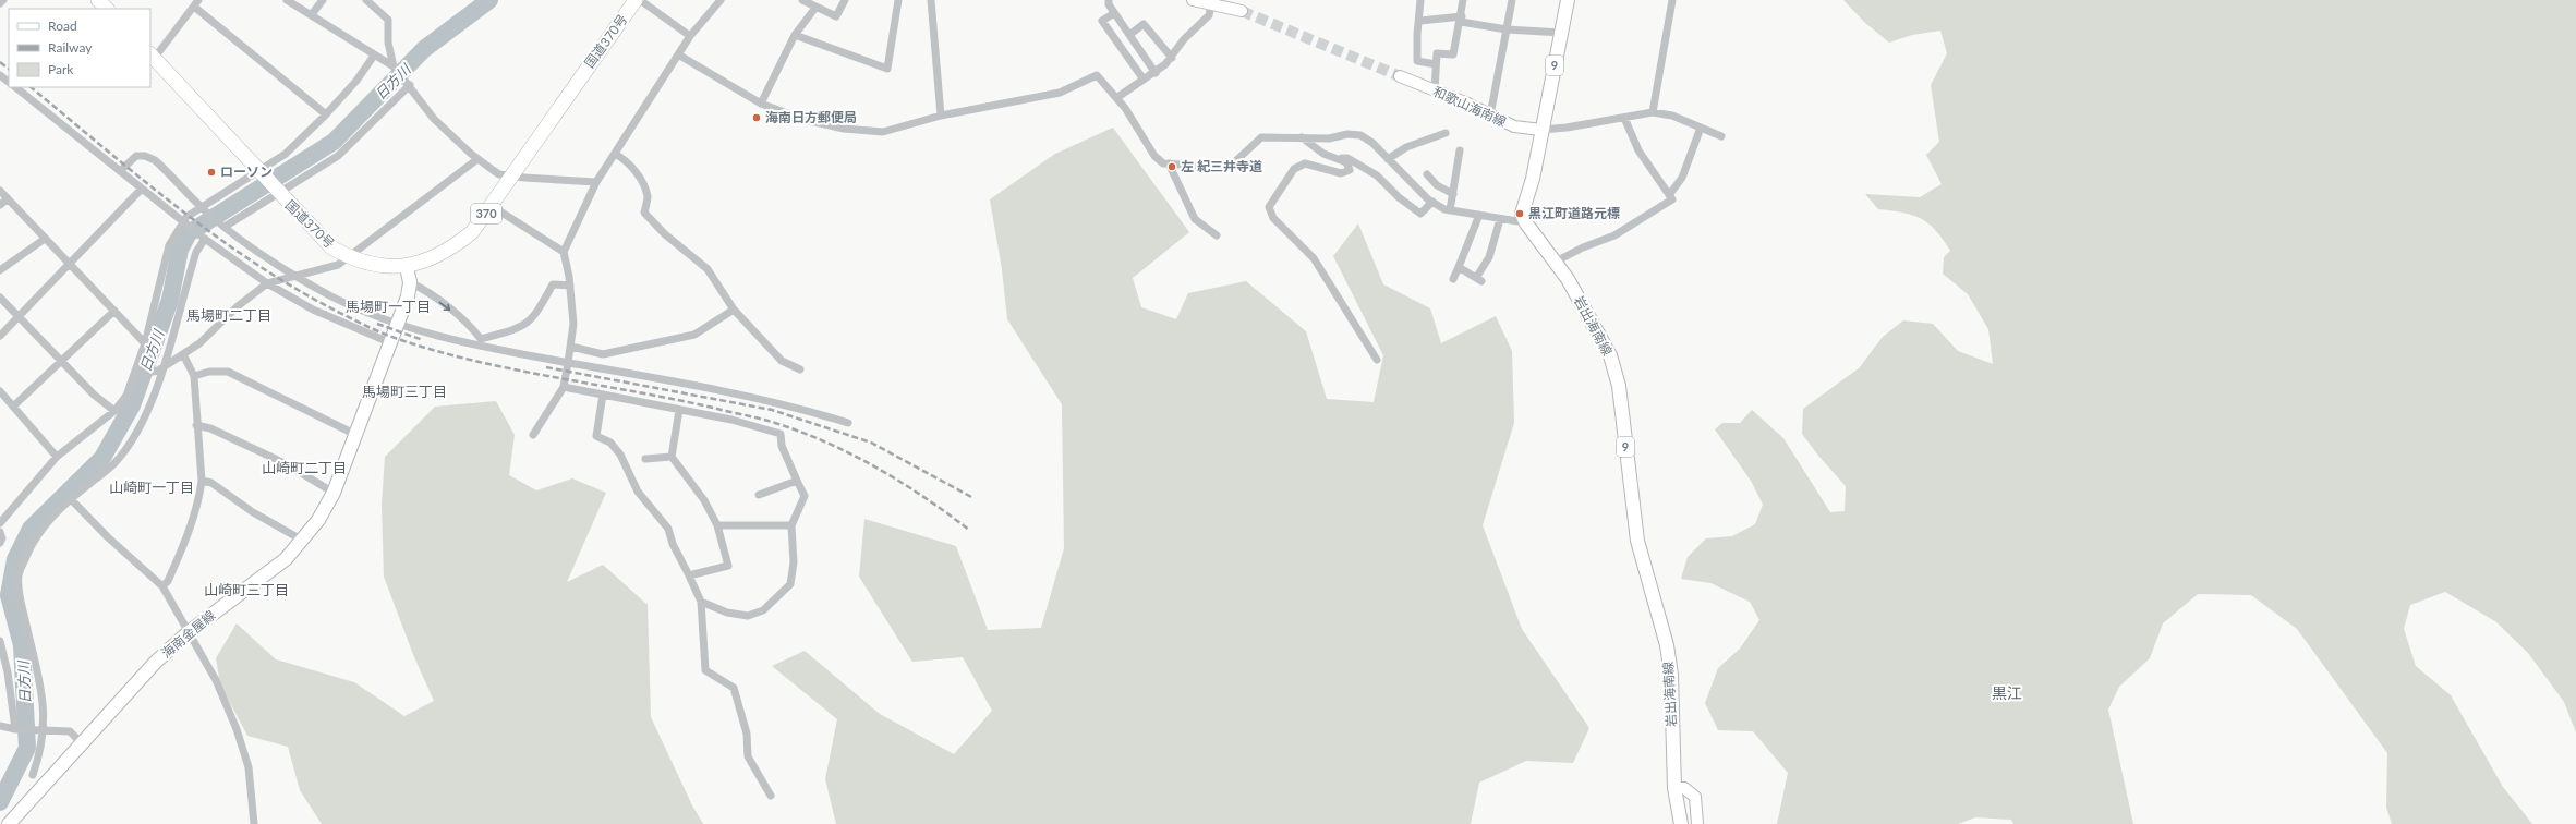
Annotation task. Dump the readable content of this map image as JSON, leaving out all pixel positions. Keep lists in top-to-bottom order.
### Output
{
  "streets": {
    "highway": ["国道370号", "370"],
    "main road": [
      "9",
      "和歌山海南線",
      "岩出海南線",
      "海南金屋線"
    ]
  },
  "crossings": [
    ["国道370号", "海南金屋線"],
    ["9", "和歌山海南線"],
    ["9", "岩出海南線"]
  ],
  "districts": [
    "馬場町一丁目",
    "馬場町二丁目",
    "馬場町三丁目",
    "山崎町二丁目",
    "山崎町一丁目",
    "山崎町三丁目",
    "黒江"
  ],
  "water": ["日方川"],
  "places": [
    "海南日方郵便局",
    "左 紀三井寺道",
    "ローソン",
    "黒江町道路元標"
  ],
  "legend": ["Road", "Railway", "Park"]
}
